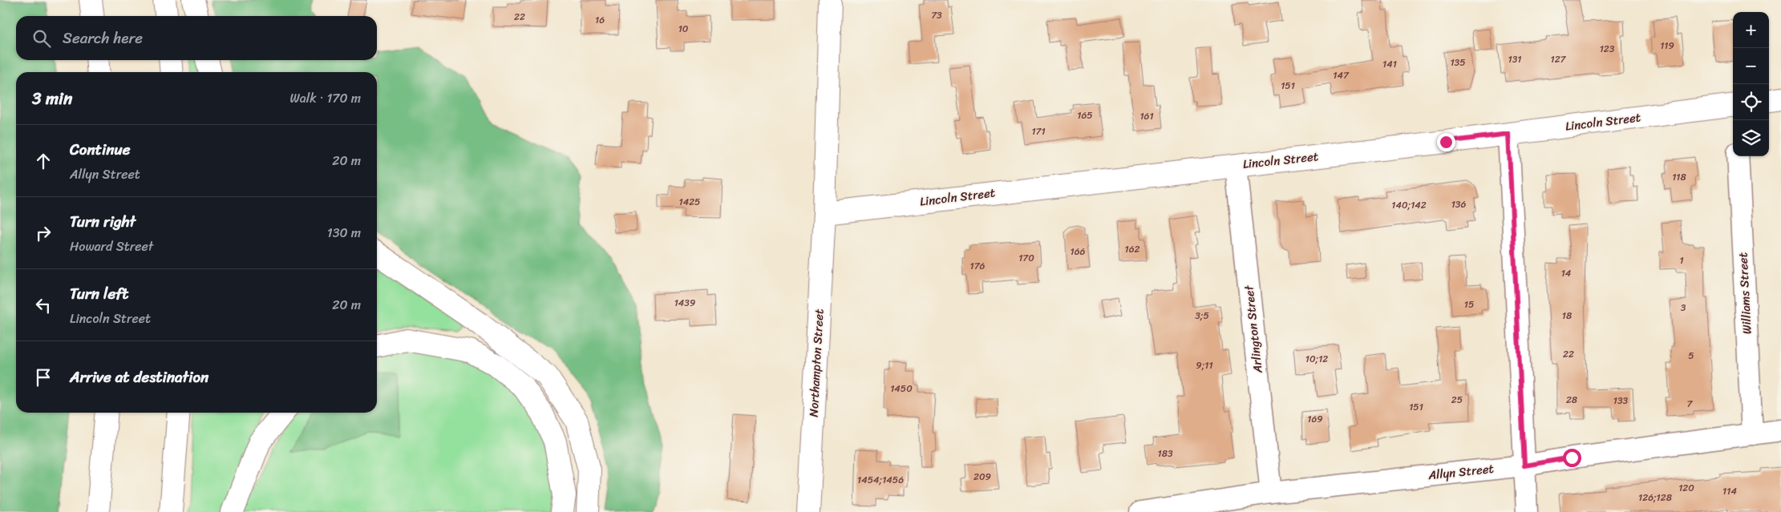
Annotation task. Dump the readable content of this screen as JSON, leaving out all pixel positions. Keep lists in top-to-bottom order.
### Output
{
  "streets": {
    "main road": ["Lincoln Street", "Northampton Street"],
    "street": ["Williams Street", "Arlington Street", "Allyn Street"]
  },
  "crossings": [
    ["Lincoln Street", "Arlington Street"],
    ["Lincoln Street", "Northampton Street"],
    ["Williams Street", "Allyn Street"],
    ["Arlington Street", "Allyn Street"]
  ],
  "house_numbers": [
    "73",
    "22",
    "16",
    "10",
    "119",
    "123",
    "131",
    "127",
    "135",
    "141",
    "147",
    "151",
    "165",
    "161",
    "171",
    "118",
    "1425",
    "136",
    "140;142",
    "162",
    "166",
    "170",
    "1",
    "176",
    "14",
    "1439",
    "15",
    "3",
    "3;5",
    "18",
    "22",
    "5",
    "10;12",
    "9;11",
    "1450",
    "25",
    "28",
    "133",
    "7",
    "151",
    "169",
    "183",
    "209",
    "1454;1456",
    "120",
    "114",
    "126;128"
  ],
  "page": {
    "map_buttons": ["+", "−"],
    "search": "Search here",
    "heading": ["3 min", "Walk · 170 m"],
    "list": [
      ["Continue", "Allyn Street", "20 m"],
      ["Turn right", "Howard Street", "130 m"],
      ["Turn left", "Lincoln Street", "20 m"],
      "Arrive at destination"
    ]
  }
}
